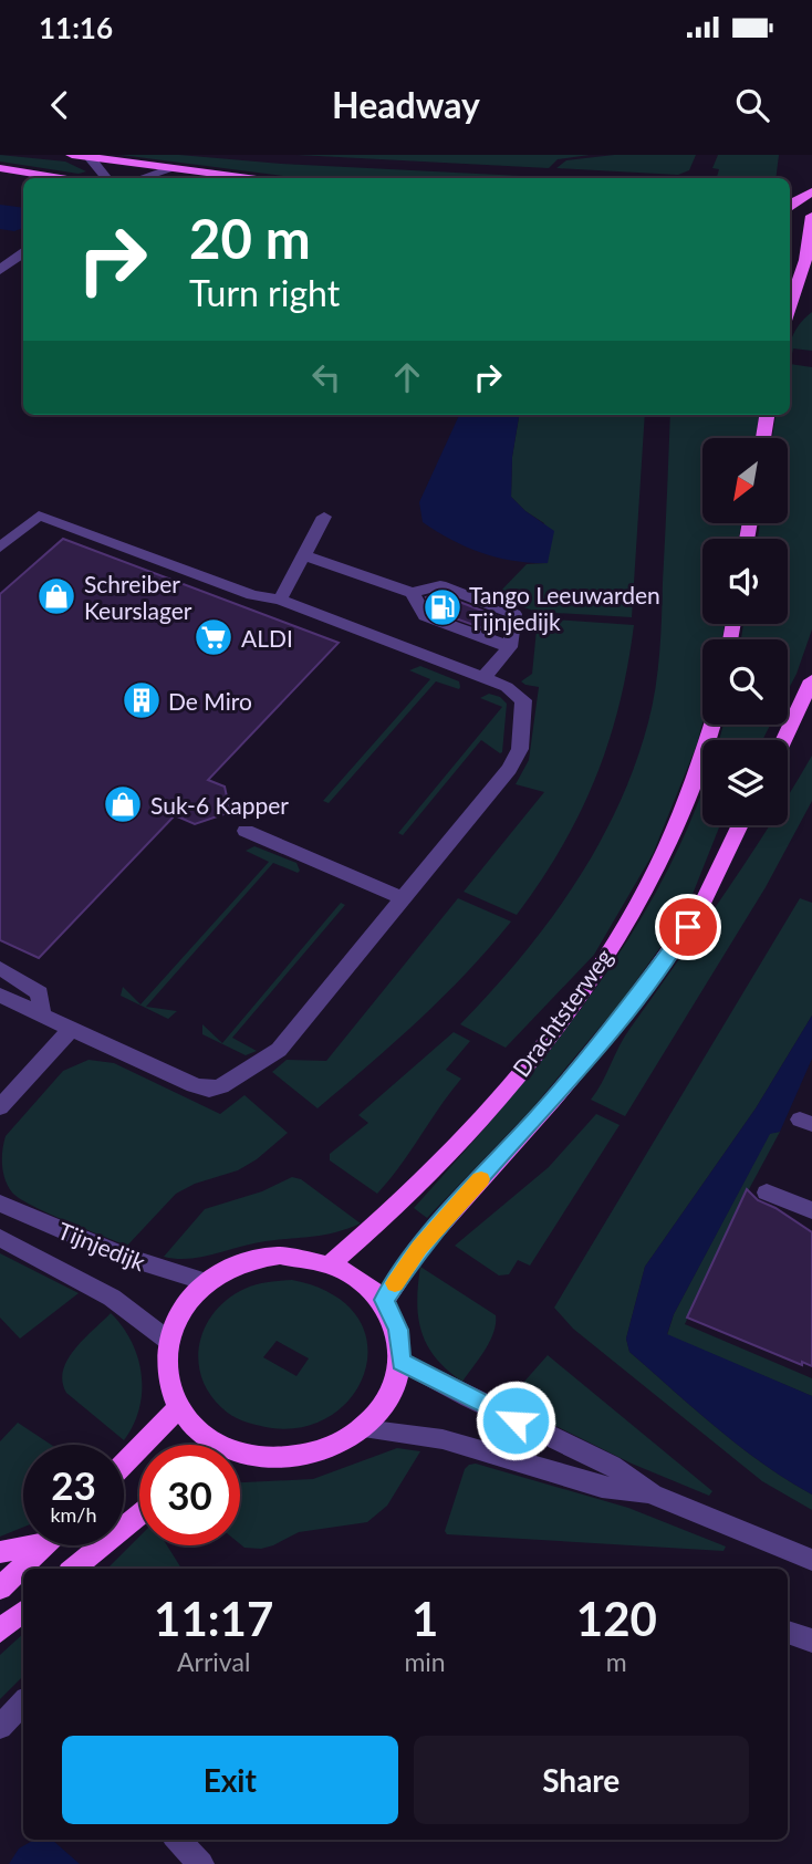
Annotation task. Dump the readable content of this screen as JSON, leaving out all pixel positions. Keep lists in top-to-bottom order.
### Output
{
  "streets": {
    "main road": ["Drachtsterweg"],
    "street": ["Tijnjedijk"]
  },
  "places": {
    "shop": ["Schreiber Keurslager", "Suk-6 Kapper"],
    "fuel station": ["Tango Leeuwarden Tijnjedijk"],
    "supermarket": ["ALDI"],
    "building": ["De Miro"]
  },
  "north": "bottom left",
  "page": {
    "status": "11:16",
    "header": "Headway",
    "turn": ["20 m", "Turn right"],
    "speed": "23 km/h",
    "limit": "30",
    "eta": [
      "11:17",
      "Arrival",
      "1",
      "min",
      "120",
      "m"
    ],
    "buttons": ["Exit", "Share"]
  }
}
